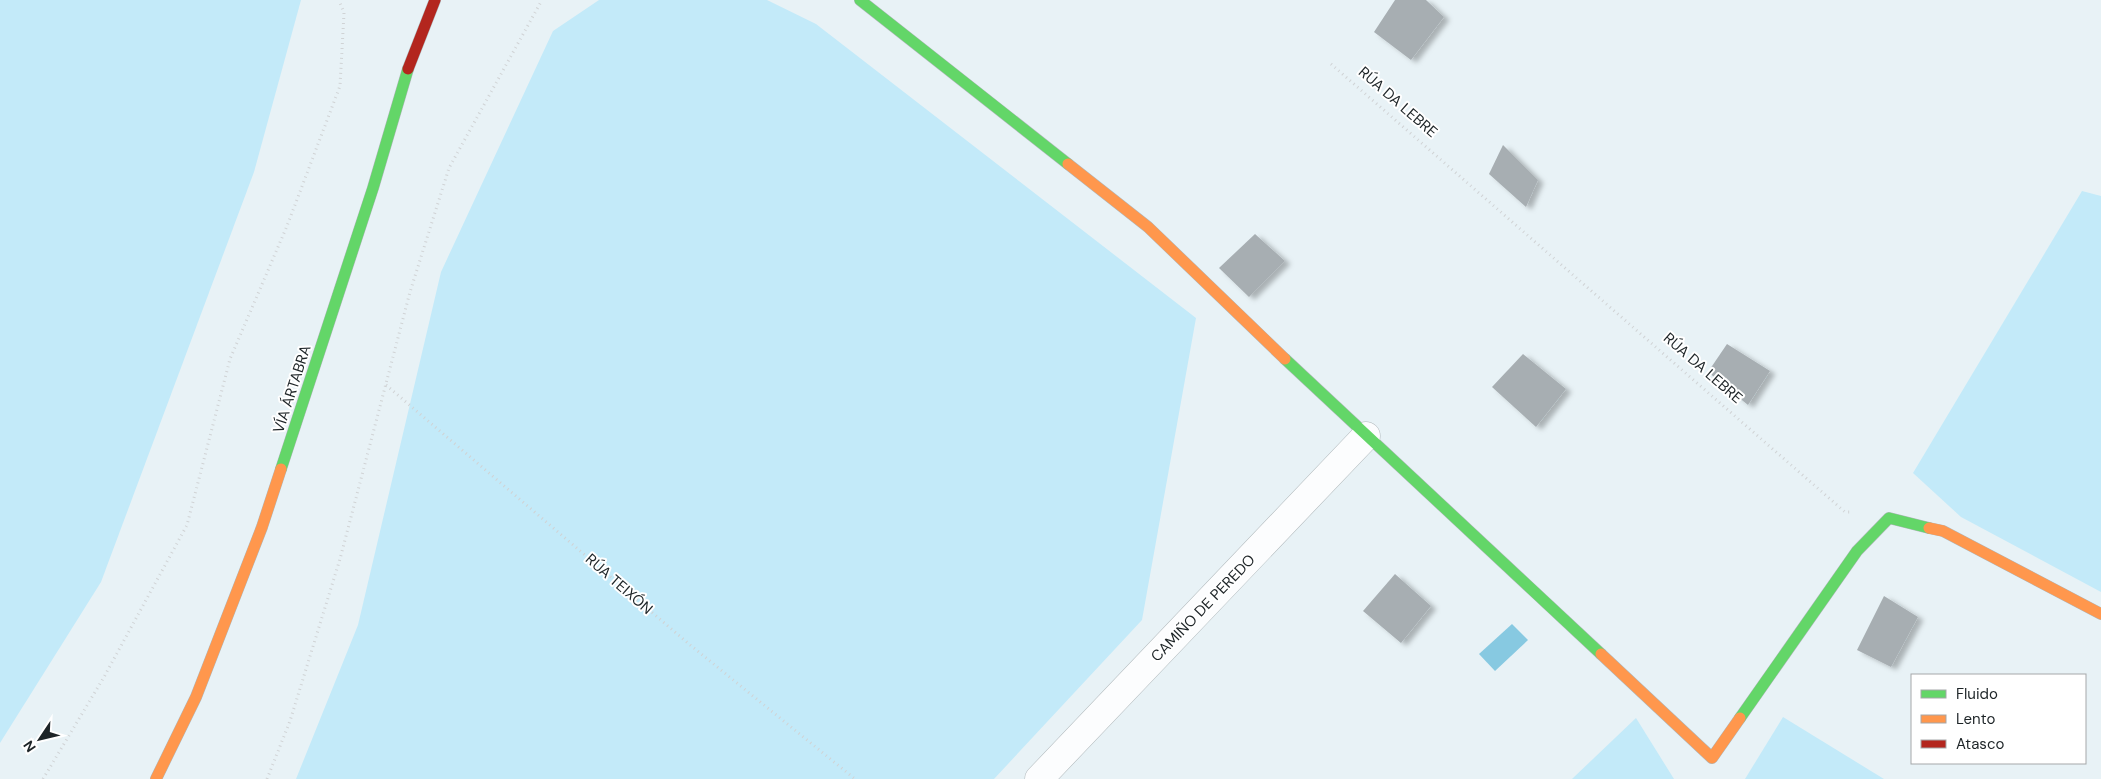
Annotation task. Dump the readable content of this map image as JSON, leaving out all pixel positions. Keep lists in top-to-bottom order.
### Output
{
  "streets": {
    "main road": ["VÍA ÁRTABRA"],
    "street": ["CAMIÑO DE PEREDO"],
    "path": ["RÚA DA LEBRE", "RÚA TEIXÓN"]
  },
  "legend": ["Fluido", "Lento", "Atasco"],
  "north": "bottom left"
}
